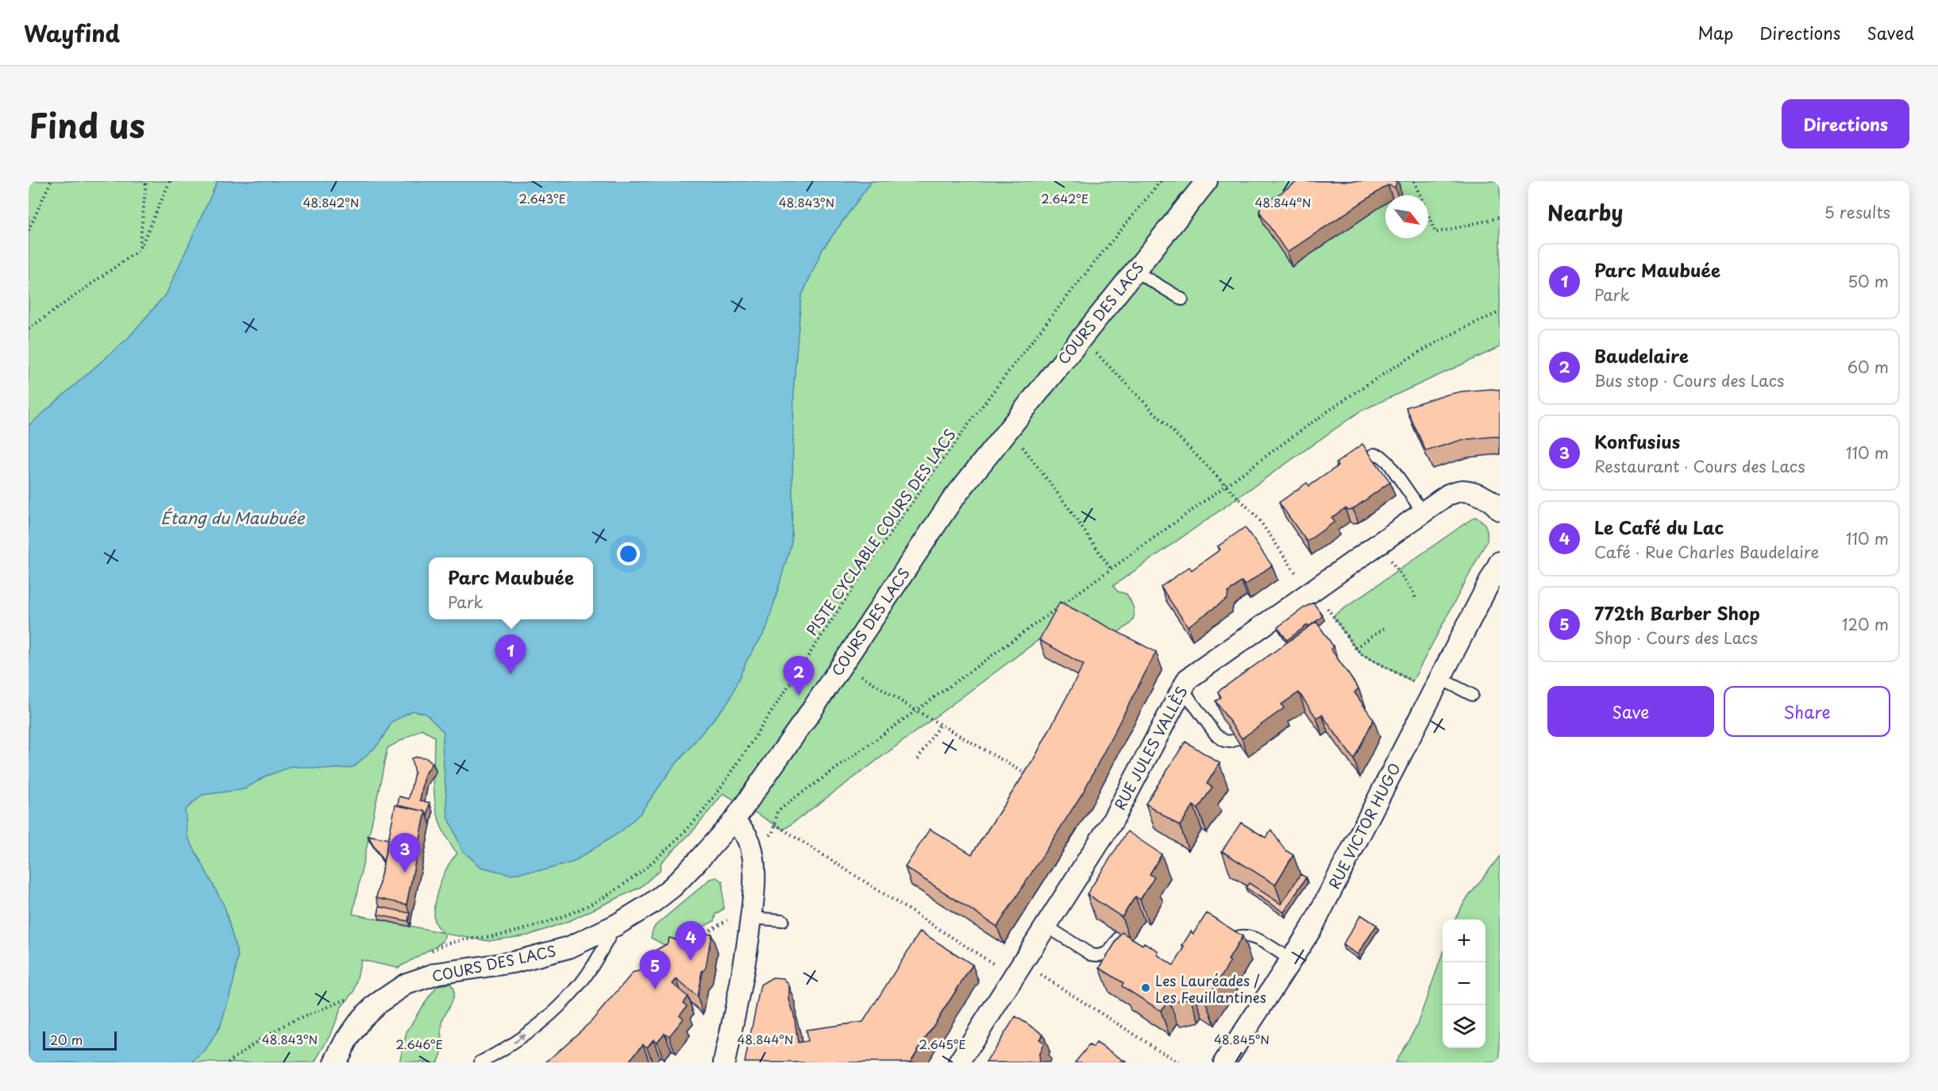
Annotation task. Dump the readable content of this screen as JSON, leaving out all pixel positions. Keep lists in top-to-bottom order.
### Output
{
  "streets": {
    "street": ["COURS DES LACS", "RUE JULES VALLÈS", "RUE VICTOR HUGO"],
    "path": ["PISTE CYCLABLE COURS DES LACS"]
  },
  "water": ["Étang du Maubuée"],
  "places": ["Les Lauréades / Les Feuillantines"],
  "scale_bar": "20 m",
  "north": "bottom right",
  "page": {
    "header": "Wayfind",
    "nav": ["Map", "Directions", "Saved"],
    "title": "Find us",
    "buttons": [
      "Directions",
      ["Save", "Share"]
    ],
    "heading": ["Nearby", "5 results"],
    "list": [
      {
        "mark": "1",
        "name": "Parc Maubuée",
        "note": "Park",
        "value": "50 m"
      },
      {
        "mark": "2",
        "name": "Baudelaire",
        "note": "Bus stop · Cours des Lacs",
        "value": "60 m"
      },
      {
        "mark": "3",
        "name": "Konfusius",
        "note": "Restaurant · Cours des Lacs",
        "value": "110 m"
      },
      {
        "mark": "4",
        "name": "Le Café du Lac",
        "note": "Café · Rue Charles Baudelaire",
        "value": "110 m"
      },
      {
        "mark": "5",
        "name": "772th Barber Shop",
        "note": "Shop · Cours des Lacs",
        "value": "120 m"
      }
    ],
    "popup": ["Parc Maubuée", "Park"],
    "pins": [
      "1",
      "2",
      "3",
      "4",
      "5"
    ],
    "map_buttons": ["+", "−"],
    "scale": "20 m"
  },
  "coordinates": [
    "2.643°E",
    "2.642°E",
    "48.842°N",
    "48.843°N",
    "48.844°N",
    "48.845°N",
    "2.646°E",
    "2.645°E"
  ]
}
